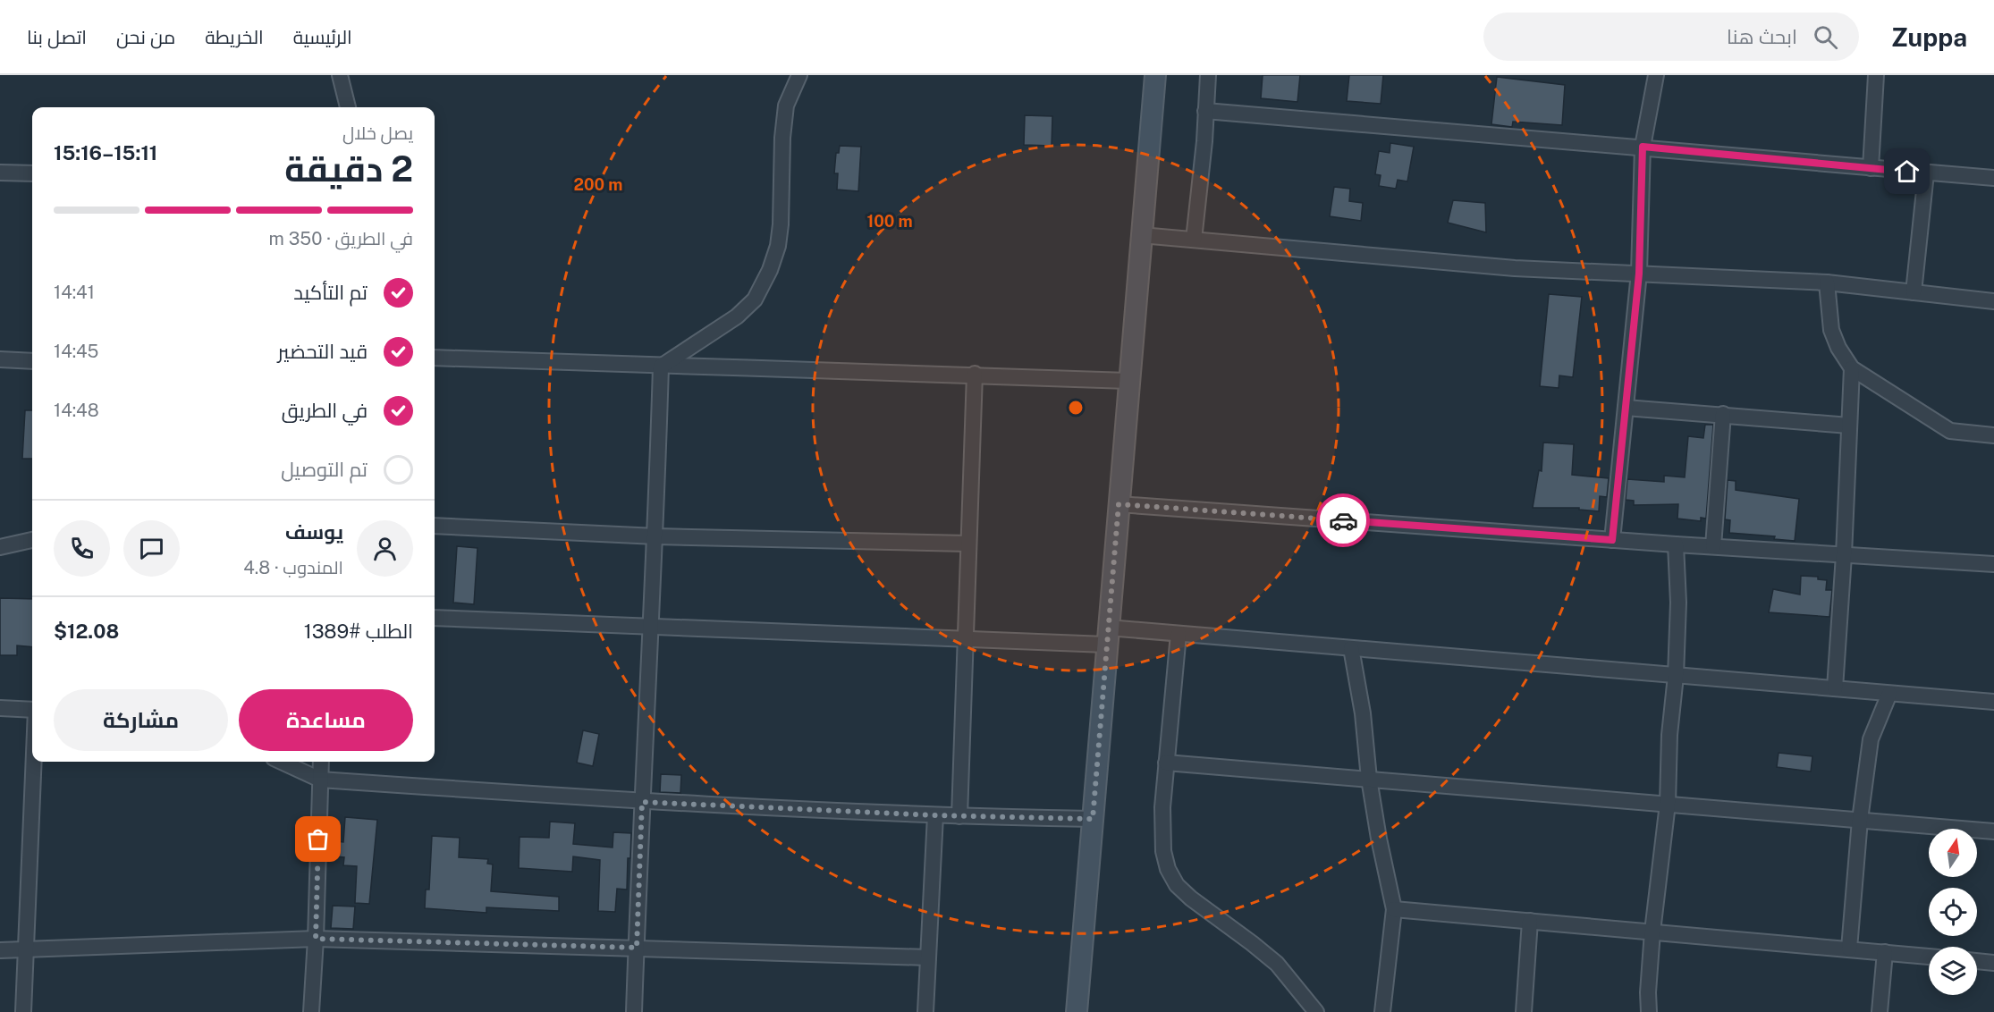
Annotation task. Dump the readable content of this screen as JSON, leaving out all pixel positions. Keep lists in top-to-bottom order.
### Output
{
  "north": "top",
  "page": {
    "header": "Zuppa",
    "search": "ابحث هنا",
    "nav": [
      "الرئيسية",
      "الخريطة",
      "من نحن",
      "اتصل بنا"
    ],
    "heading": ["2 دقيقة", "يصل خلال", "15:11–15:16"],
    "panel": [
      "يوسف",
      "المندوب · 4.8",
      "الطلب #1389",
      "$12.08"
    ],
    "bar": "في الطريق · 350 m",
    "list": [
      ["تم التأكيد", "14:41"],
      ["قيد التحضير", "14:45"],
      ["في الطريق", "14:48"],
      "تم التوصيل"
    ],
    "buttons": ["مساعدة", "مشاركة"]
  },
  "rings": ["200 m", "100 m"]
}
